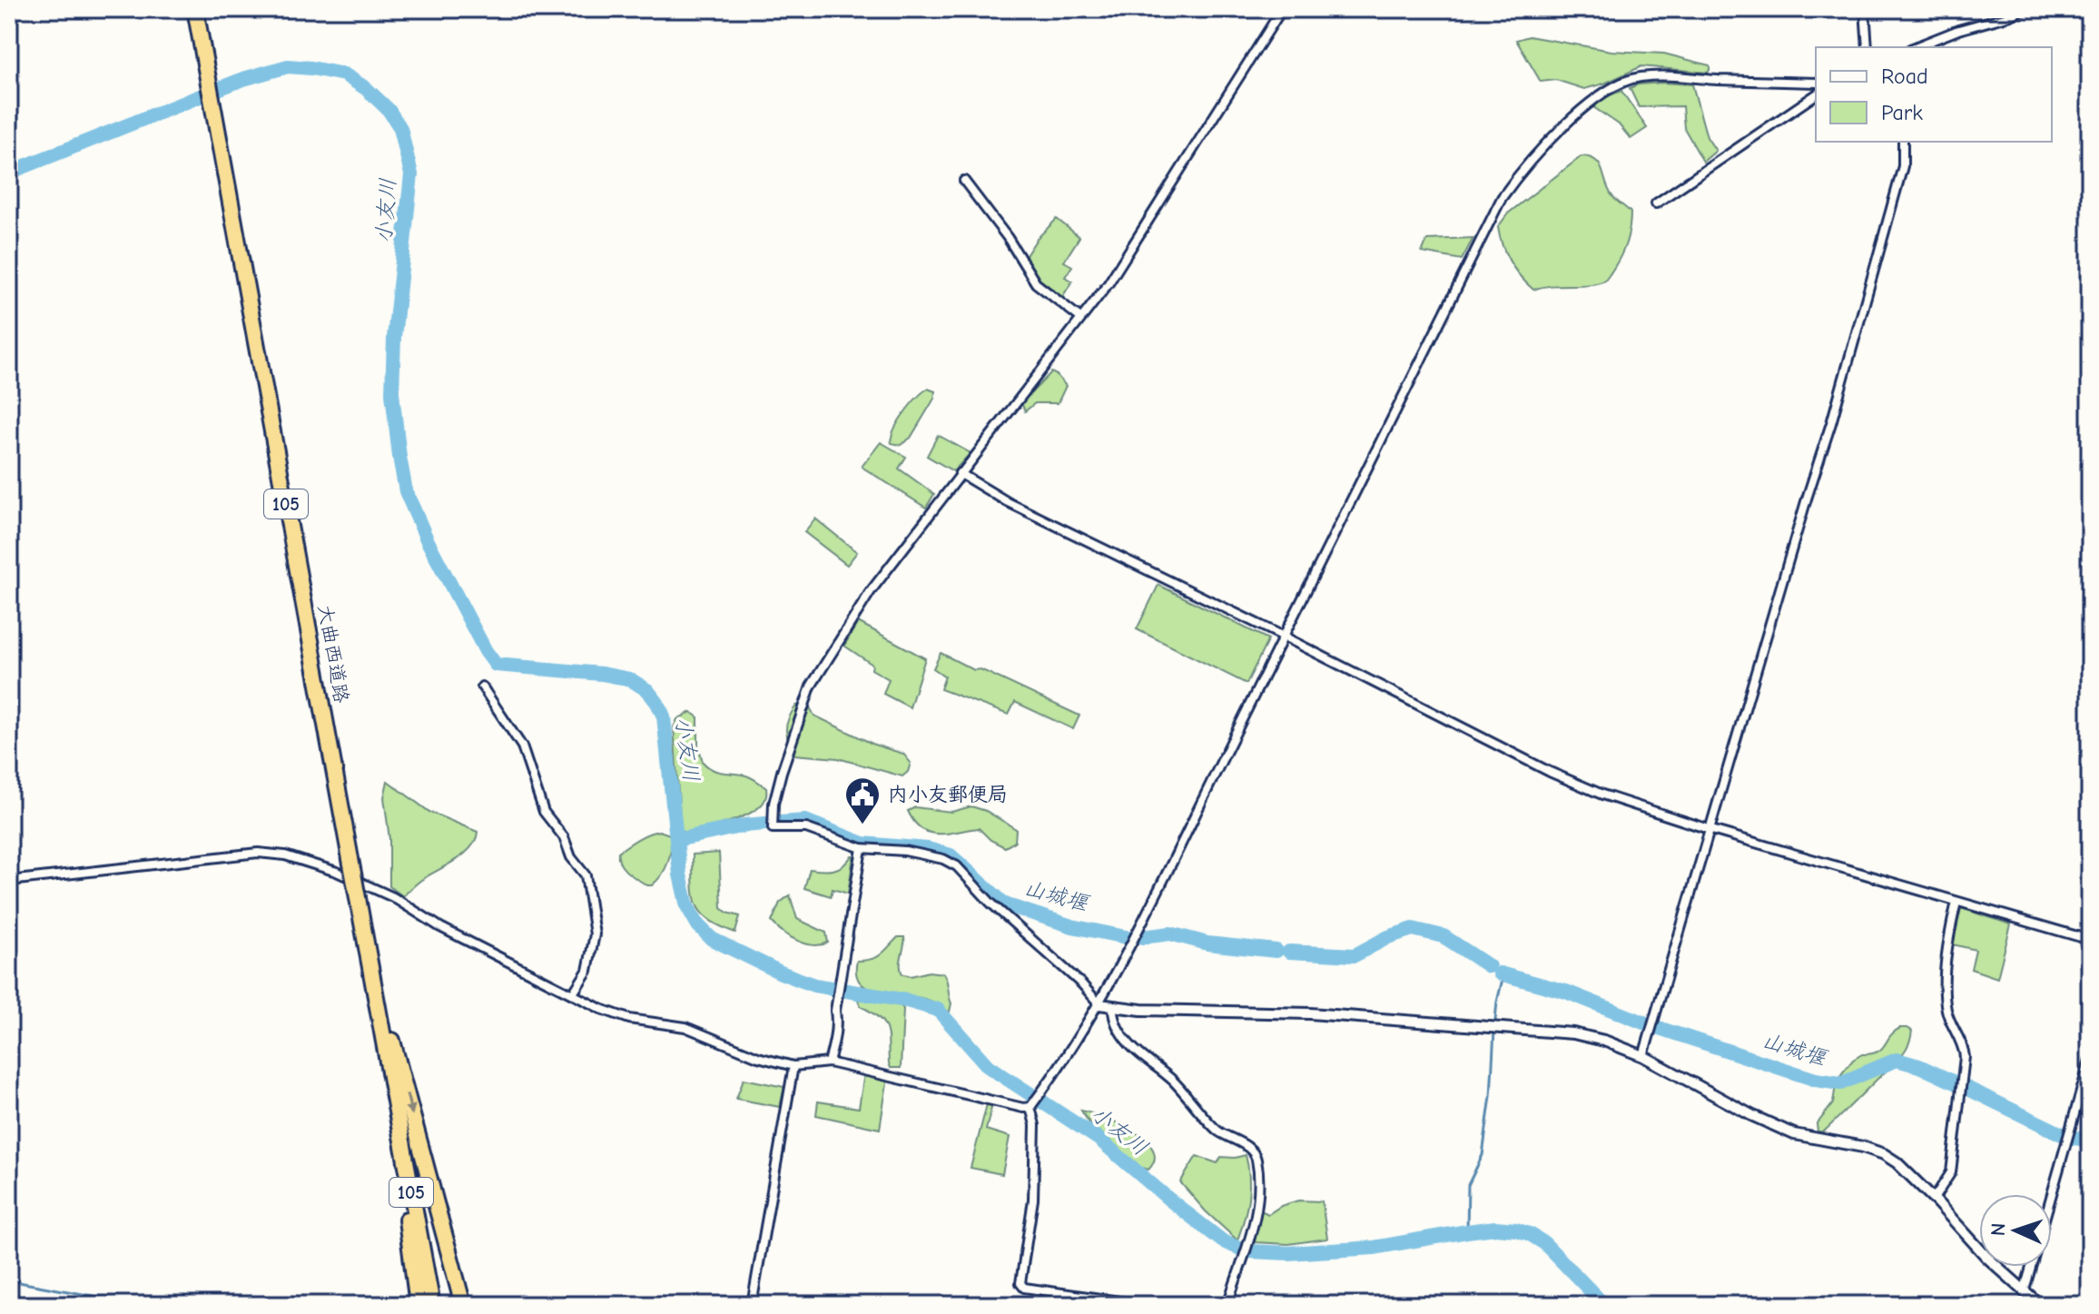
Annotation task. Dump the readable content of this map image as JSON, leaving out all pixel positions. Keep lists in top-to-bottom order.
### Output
{
  "streets": {
    "highway": ["105", "大曲西道路"]
  },
  "water": ["小友川", "山城堰"],
  "places": {
    "public building": ["内小友郵便局"]
  },
  "legend": ["Road", "Park"],
  "north": "left"
}
